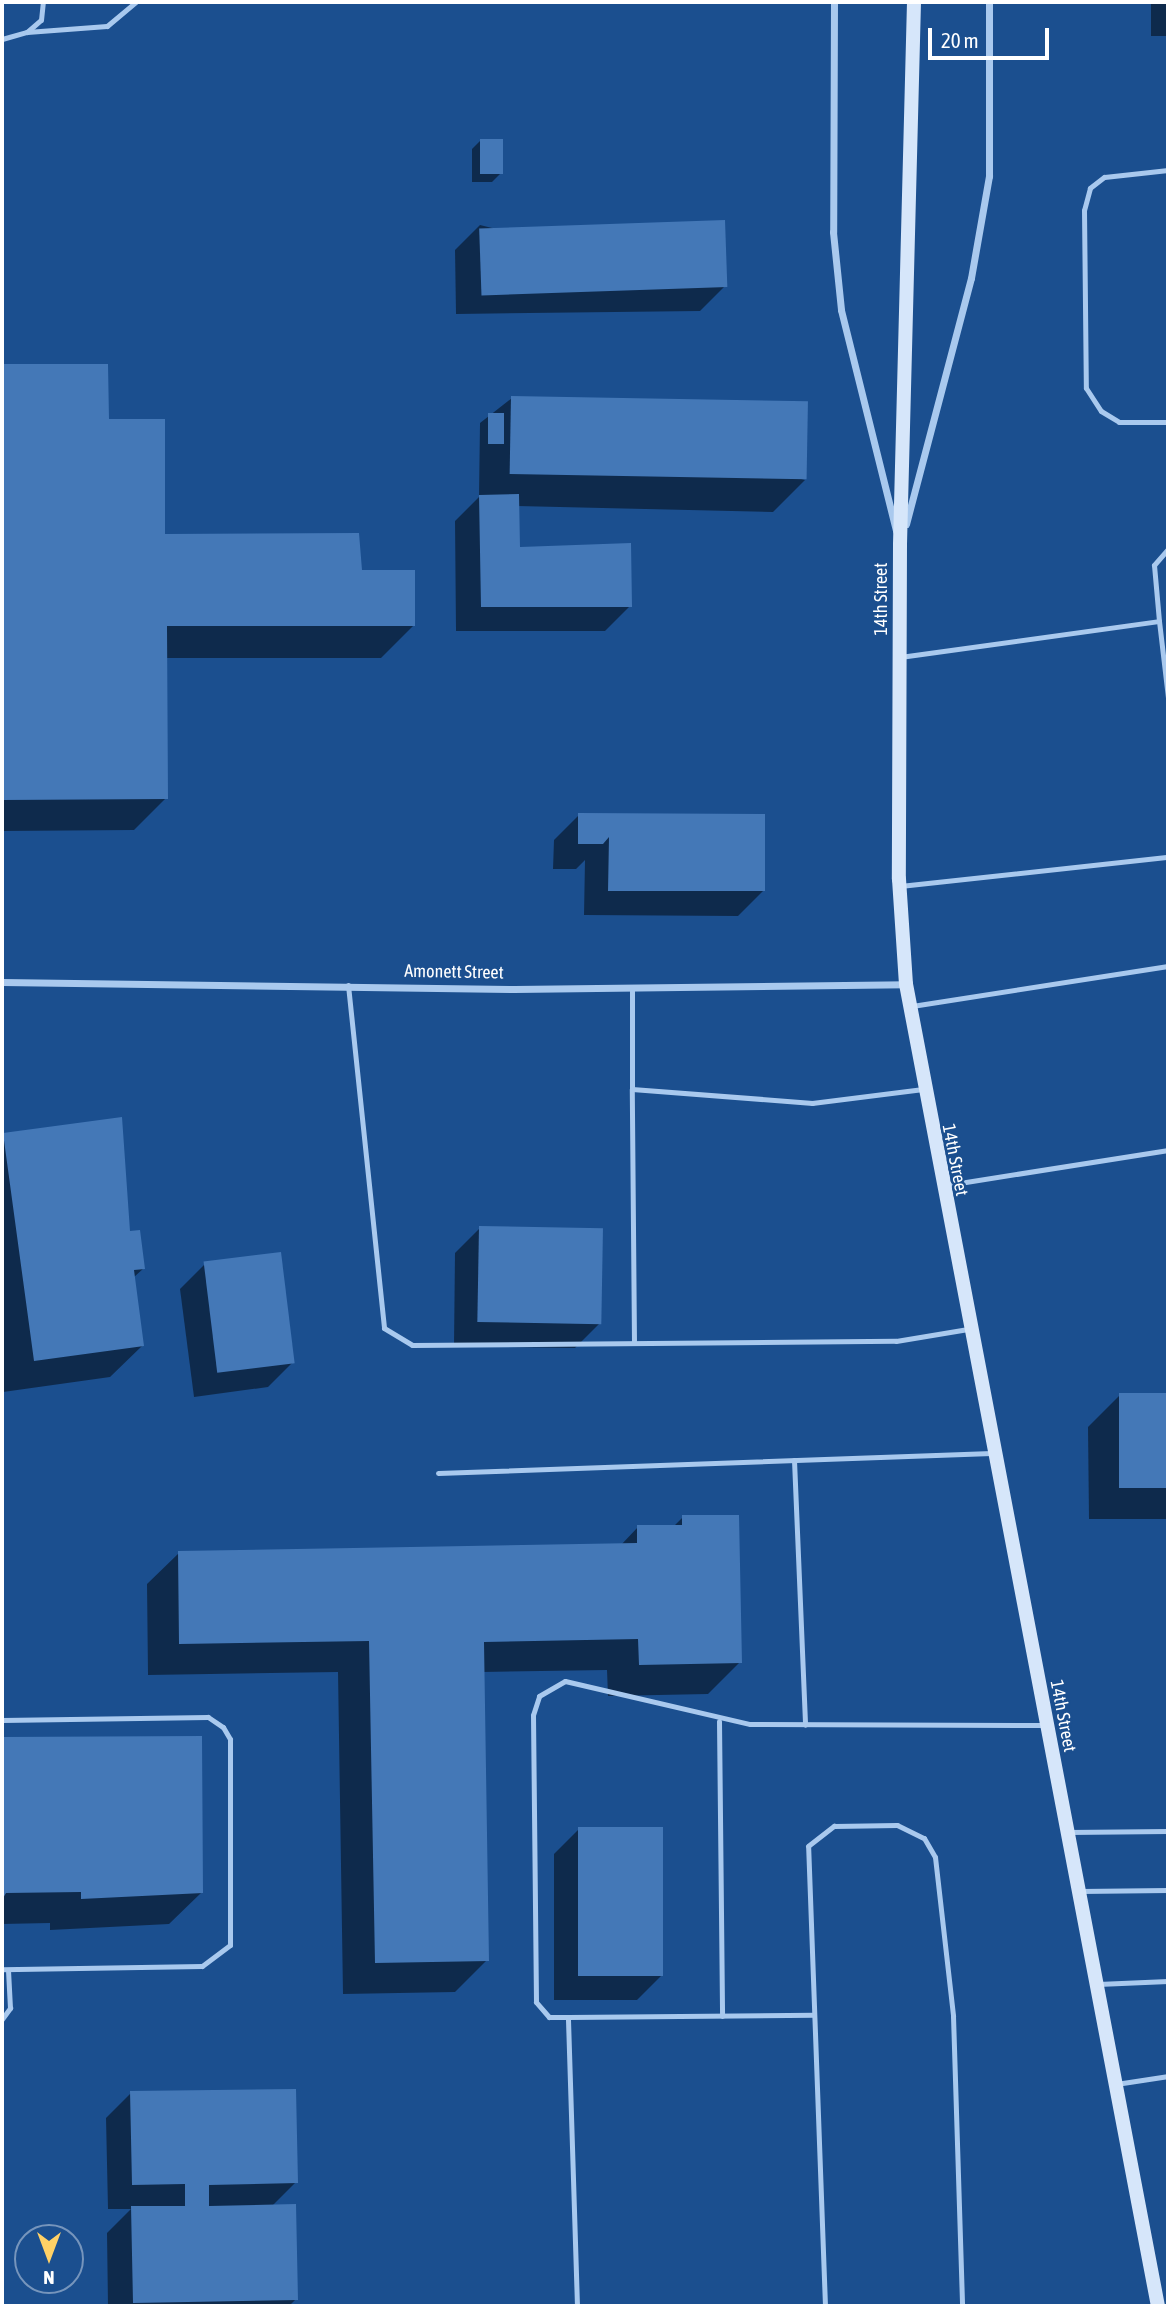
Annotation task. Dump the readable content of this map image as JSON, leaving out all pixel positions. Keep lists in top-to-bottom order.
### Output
{
  "streets": {
    "street": ["14th Street", "Amonett Street"]
  },
  "crossings": [
    ["14th Street", "Amonett Street"]
  ],
  "scale_bar": "20 m",
  "north": "bottom"
}
